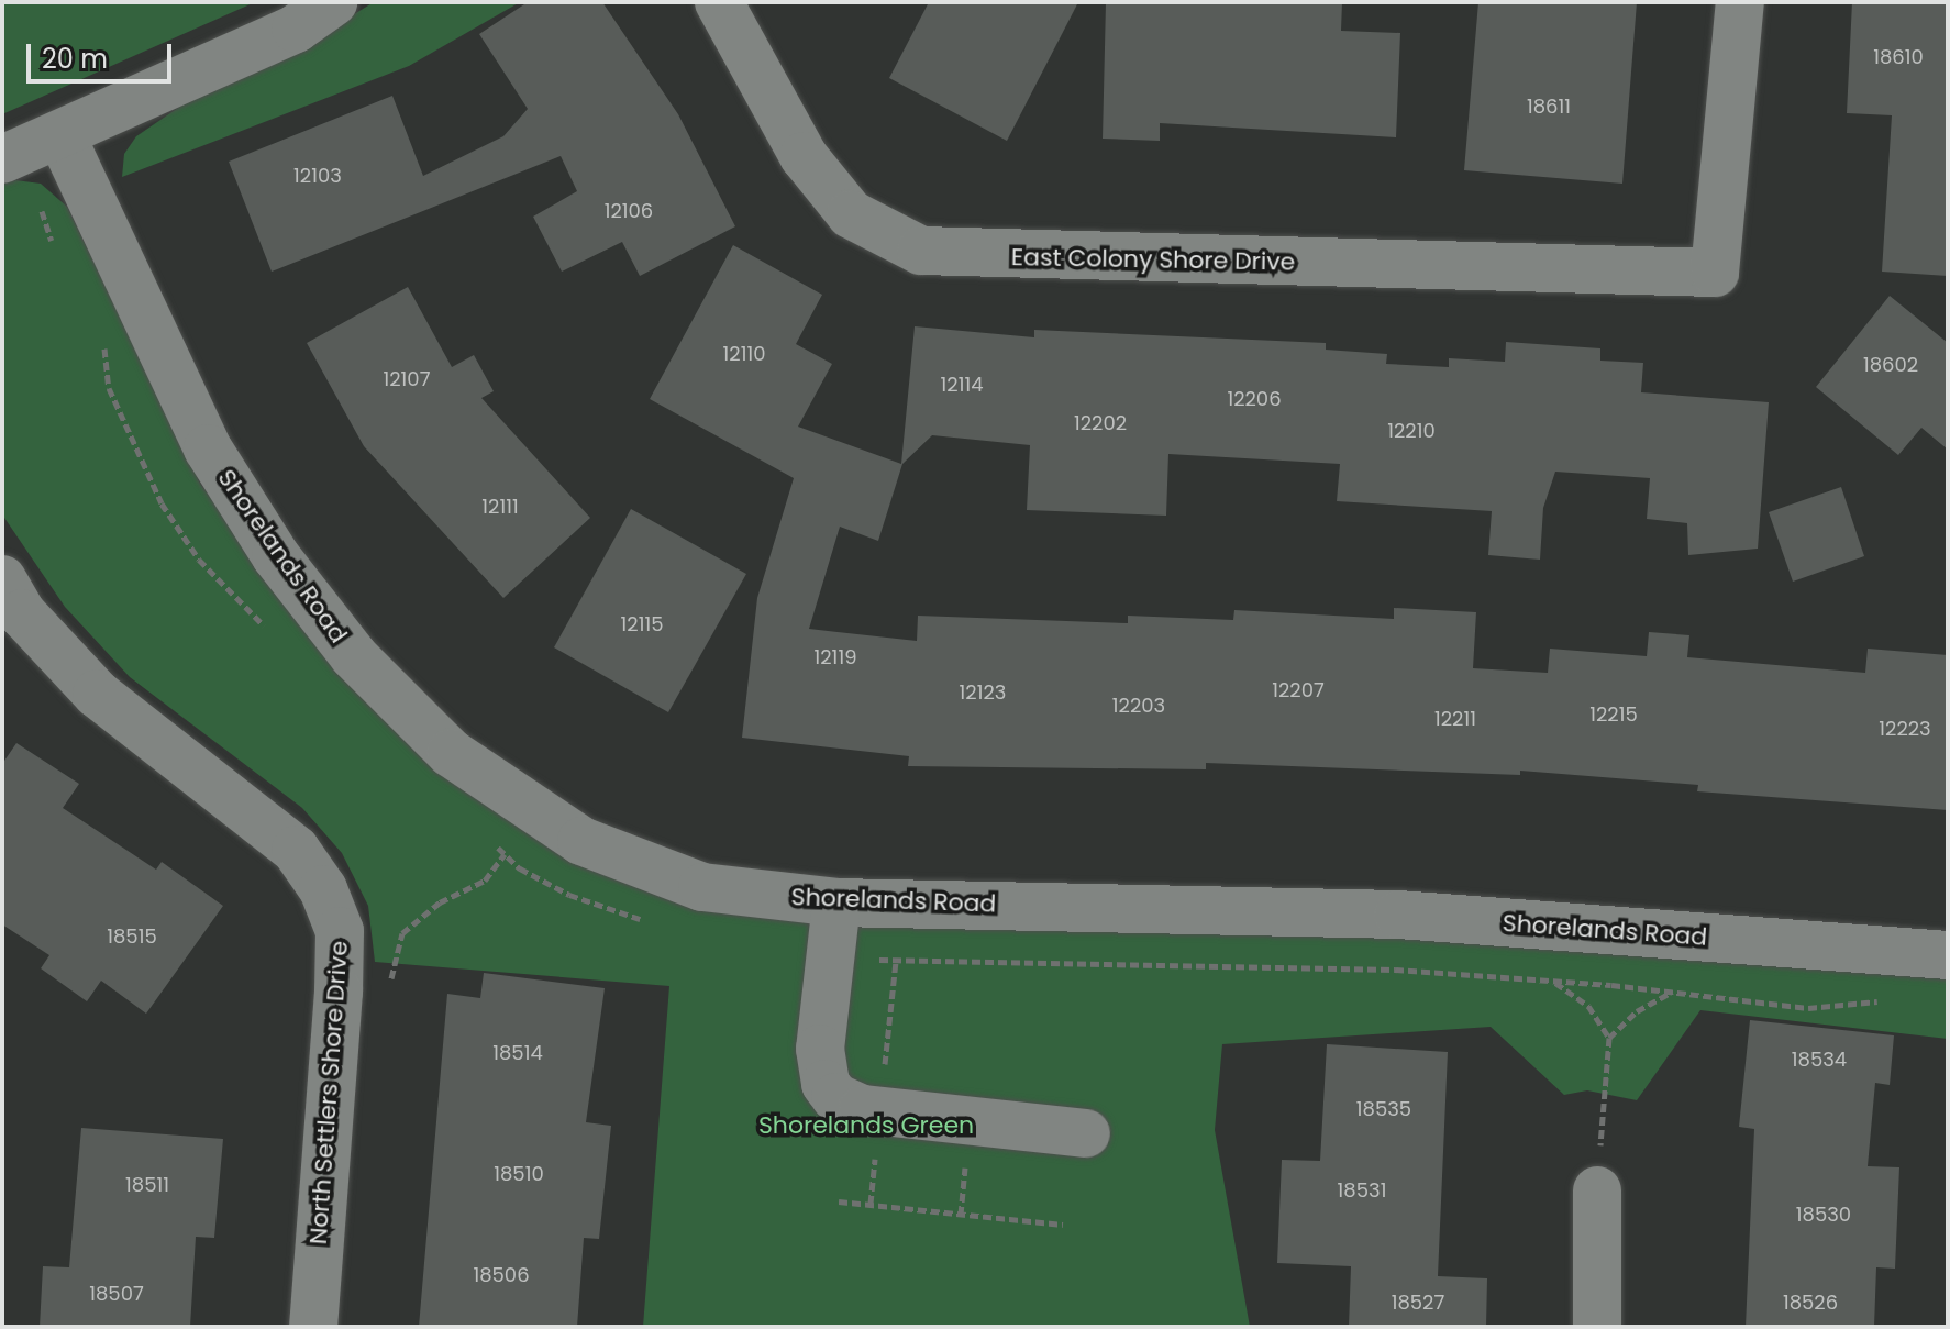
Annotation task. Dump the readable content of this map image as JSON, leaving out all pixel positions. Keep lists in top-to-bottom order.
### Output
{
  "streets": {
    "street": ["East Colony Shore Drive", "Shorelands Road", "North Settlers Shore Drive"]
  },
  "parks": ["Shorelands Green"],
  "house_numbers": [
    "18610",
    "18611",
    "12103",
    "12106",
    "12110",
    "18602",
    "12107",
    "12114",
    "12206",
    "12202",
    "12210",
    "12111",
    "12115",
    "12119",
    "12207",
    "12123",
    "12203",
    "12215",
    "12211",
    "12223",
    "18515",
    "18514",
    "18534",
    "18535",
    "18510",
    "18511",
    "18531",
    "18530",
    "18506",
    "18507",
    "18527",
    "18526"
  ],
  "scale_bar": "20 m"
}
